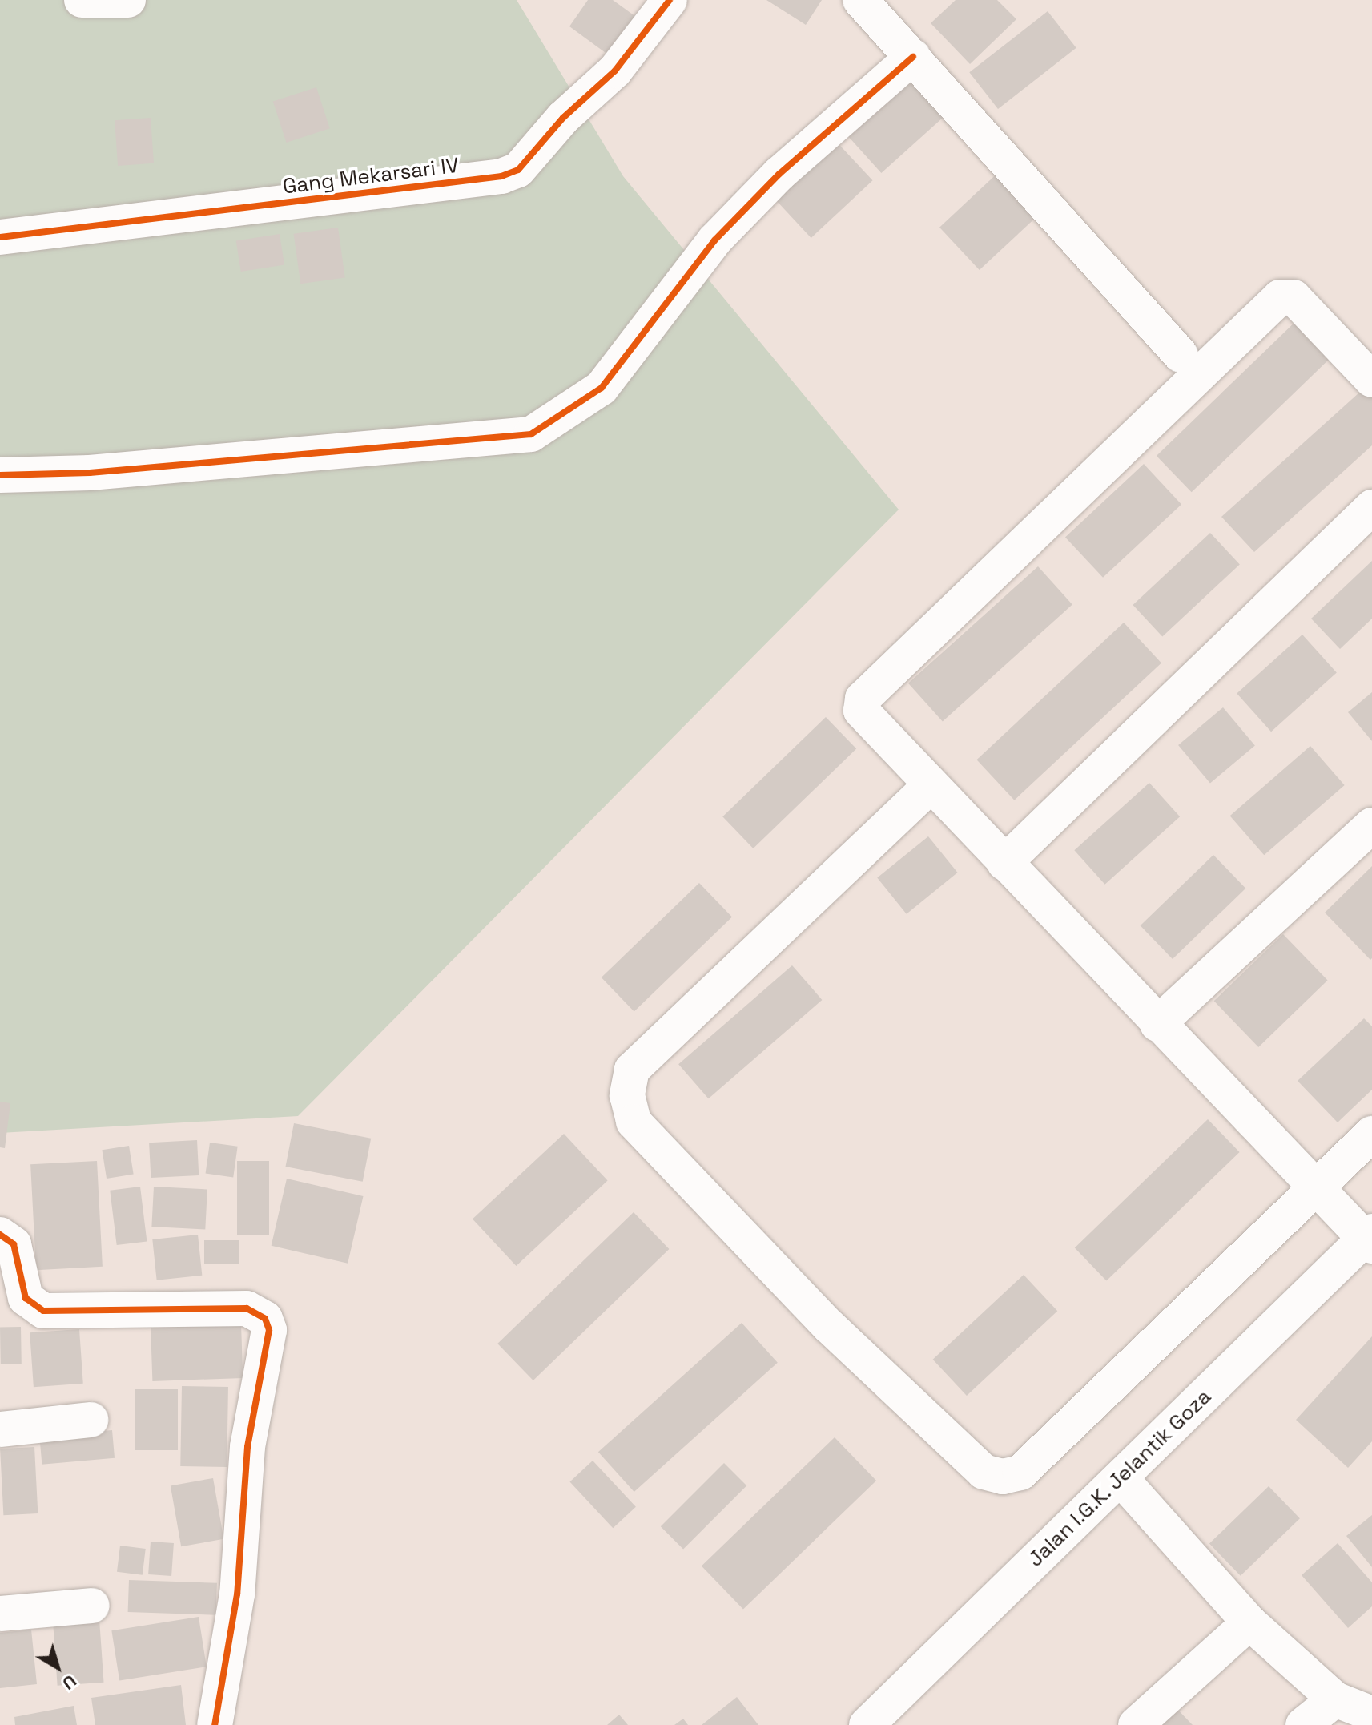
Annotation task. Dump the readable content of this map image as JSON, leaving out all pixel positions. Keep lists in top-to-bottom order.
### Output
{
  "streets": {
    "street": ["Gang Mekarsari IV", "Jalan I.G.K. Jelantik Goza"]
  },
  "north": "bottom right"
}
